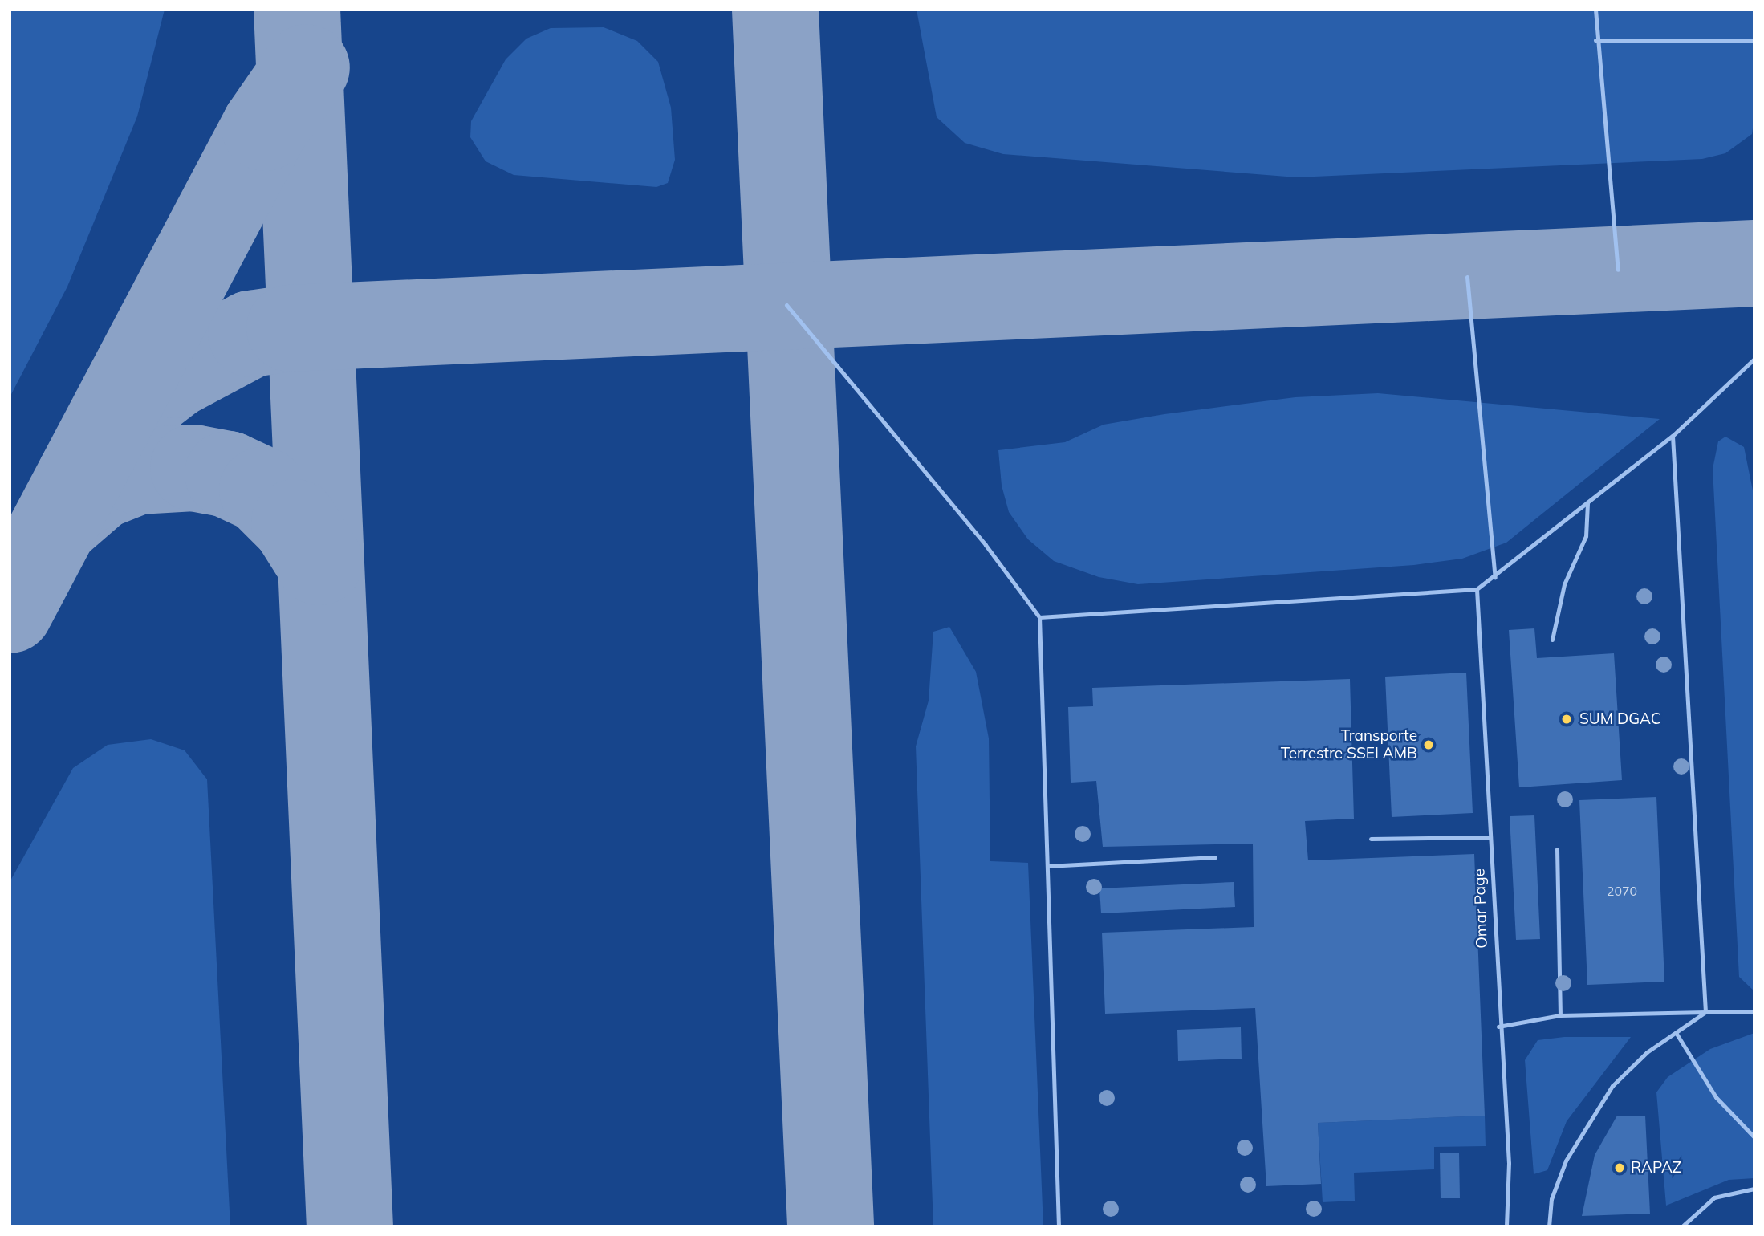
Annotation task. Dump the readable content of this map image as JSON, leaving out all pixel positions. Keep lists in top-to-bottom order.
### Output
{
  "streets": {
    "lane": ["Omar Page"]
  },
  "places": ["SUM DGAC", "Transporte Terrestre SSEI AMB", "RAPAZ"],
  "house_numbers": ["2070"]
}
